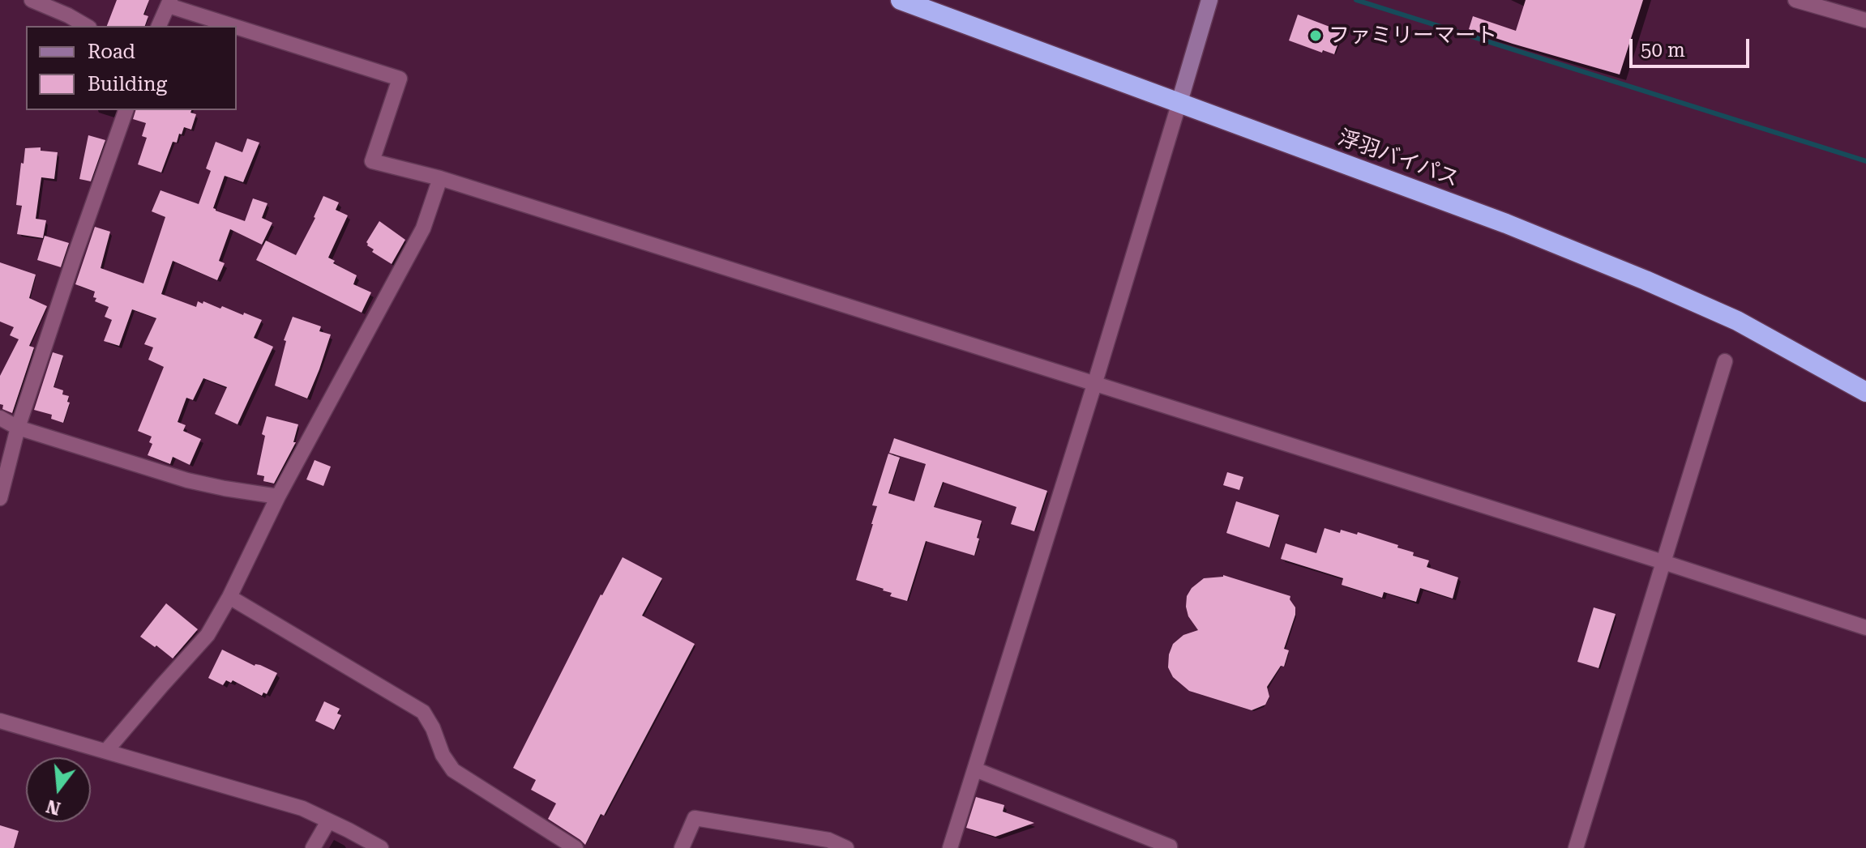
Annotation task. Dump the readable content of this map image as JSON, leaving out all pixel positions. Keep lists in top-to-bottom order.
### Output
{
  "streets": {
    "highway": ["浮羽バイパス"]
  },
  "places": ["ファミリーマート"],
  "legend": ["Road", "Building"],
  "scale_bar": "50 m",
  "north": "bottom"
}
